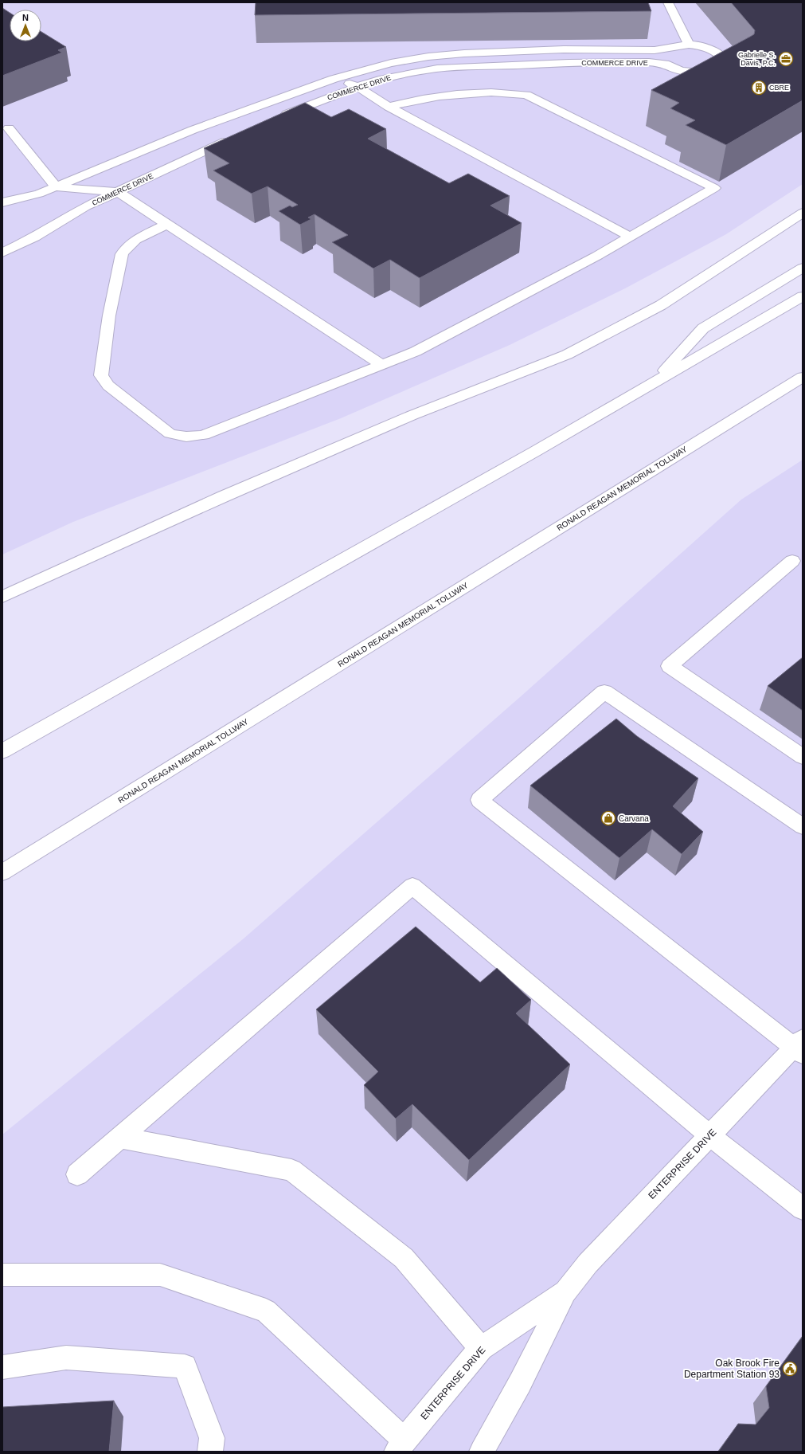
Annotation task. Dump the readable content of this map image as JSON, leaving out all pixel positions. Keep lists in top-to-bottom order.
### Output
{
  "streets": {
    "main road": ["COMMERCE DRIVE", "RONALD REAGAN MEMORIAL TOLLWAY", "ENTERPRISE DRIVE"]
  },
  "places": {
    "office": ["Gabrielle S. Davis, P.C."],
    "building": ["CBRE"],
    "shop": ["Carvana"],
    "public building": ["Oak Brook Fire Department Station 93"]
  },
  "north": "top"
}
